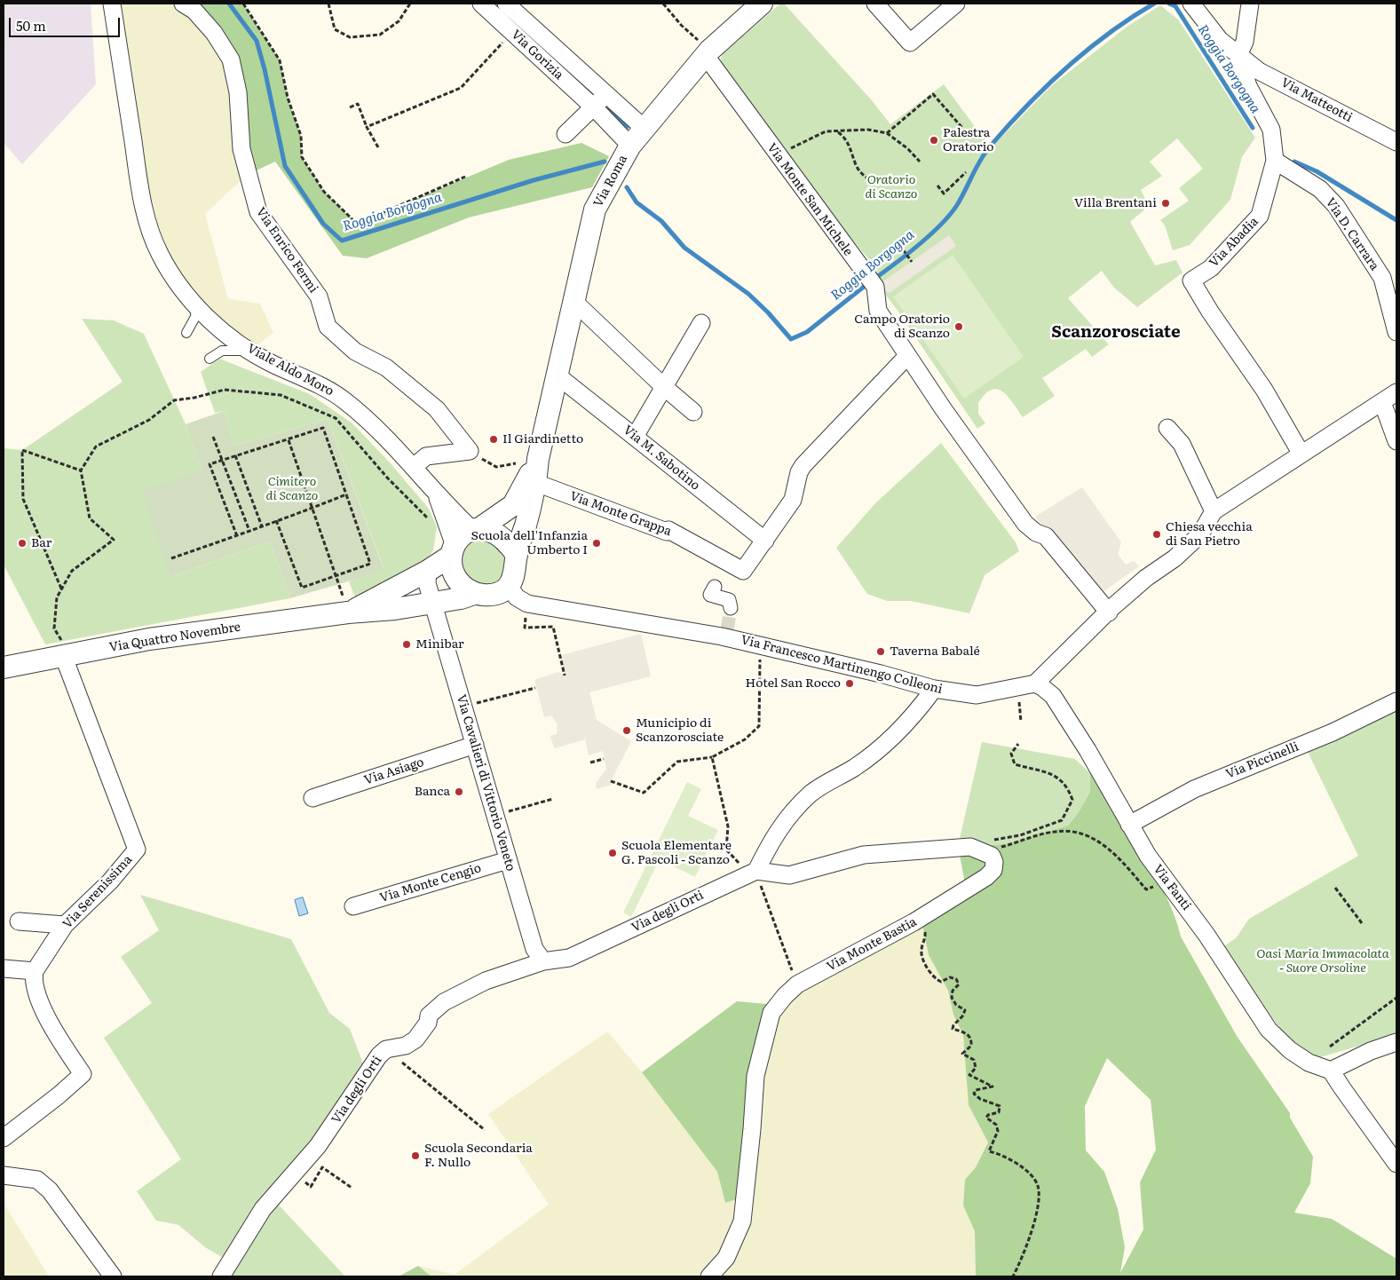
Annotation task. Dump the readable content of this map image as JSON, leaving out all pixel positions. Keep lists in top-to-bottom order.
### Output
{
  "streets": {
    "street": [
      "Via Gorizia",
      "Via Matteotti",
      "Via Roma",
      "Via Monte San Michele",
      "Via D. Carrara",
      "Via Abadia",
      "Via Enrico Fermi",
      "Viale Aldo Moro",
      "Via M. Sabotino",
      "Via Monte Grappa",
      "Via Quattro Novembre",
      "Via Francesco Martinengo Colleoni",
      "Via Piccinelli",
      "Via Asiago",
      "Via Cavalieri di Vittorio Veneto",
      "Via Monte Cengio",
      "Via Fanti",
      "Via Serenissima",
      "Via degli Orti",
      "Via Monte Bastia"
    ]
  },
  "crossings": [
    ["Via Gorizia", "Via Roma"],
    ["Via Matteotti", "Via Abadia"],
    ["Via Roma", "Via Monte San Michele"],
    ["Via Roma", "Viale Aldo Moro"],
    ["Via Roma", "Via M. Sabotino"],
    ["Via Roma", "Via Monte Grappa"],
    ["Via Roma", "Via Quattro Novembre"],
    ["Via Monte San Michele", "Via Monte Grappa"],
    ["Via D. Carrara", "Via Abadia"],
    ["Viale Aldo Moro", "Via Quattro Novembre"],
    ["Via M. Sabotino", "Via Monte Grappa"],
    ["Via Quattro Novembre", "Via Cavalieri di Vittorio Veneto"],
    ["Via Quattro Novembre", "Via Serenissima"],
    ["Via Francesco Martinengo Colleoni", "Via Fanti"],
    ["Via Piccinelli", "Via Fanti"],
    ["Via Asiago", "Via Cavalieri di Vittorio Veneto"],
    ["Via Cavalieri di Vittorio Veneto", "Via Monte Cengio"],
    ["Via Cavalieri di Vittorio Veneto", "Via degli Orti"]
  ],
  "districts": ["Scanzorosciate"],
  "water": ["Roggia Borgogna"],
  "parks": ["Oratorio di Scanzo", "Cimitero di Scanzo", "Oasi Maria Immacolata - Suore Orsoline"],
  "places": [
    "Palestra Oratorio",
    "Villa Brentani",
    "Campo Oratorio di Scanzo",
    "Il Giardinetto",
    "Chiesa vecchia di San Pietro",
    "Bar",
    "Scuola dell'Infanzia Umberto I",
    "Minibar",
    "Taverna Babalé",
    "Hotel San Rocco",
    "Municipio di Scanzorosciate",
    "Banca",
    "Scuola Elementare G. Pascoli - Scanzo",
    "Scuola Secondaria F. Nullo"
  ],
  "scale_bar": "50 m"
}
